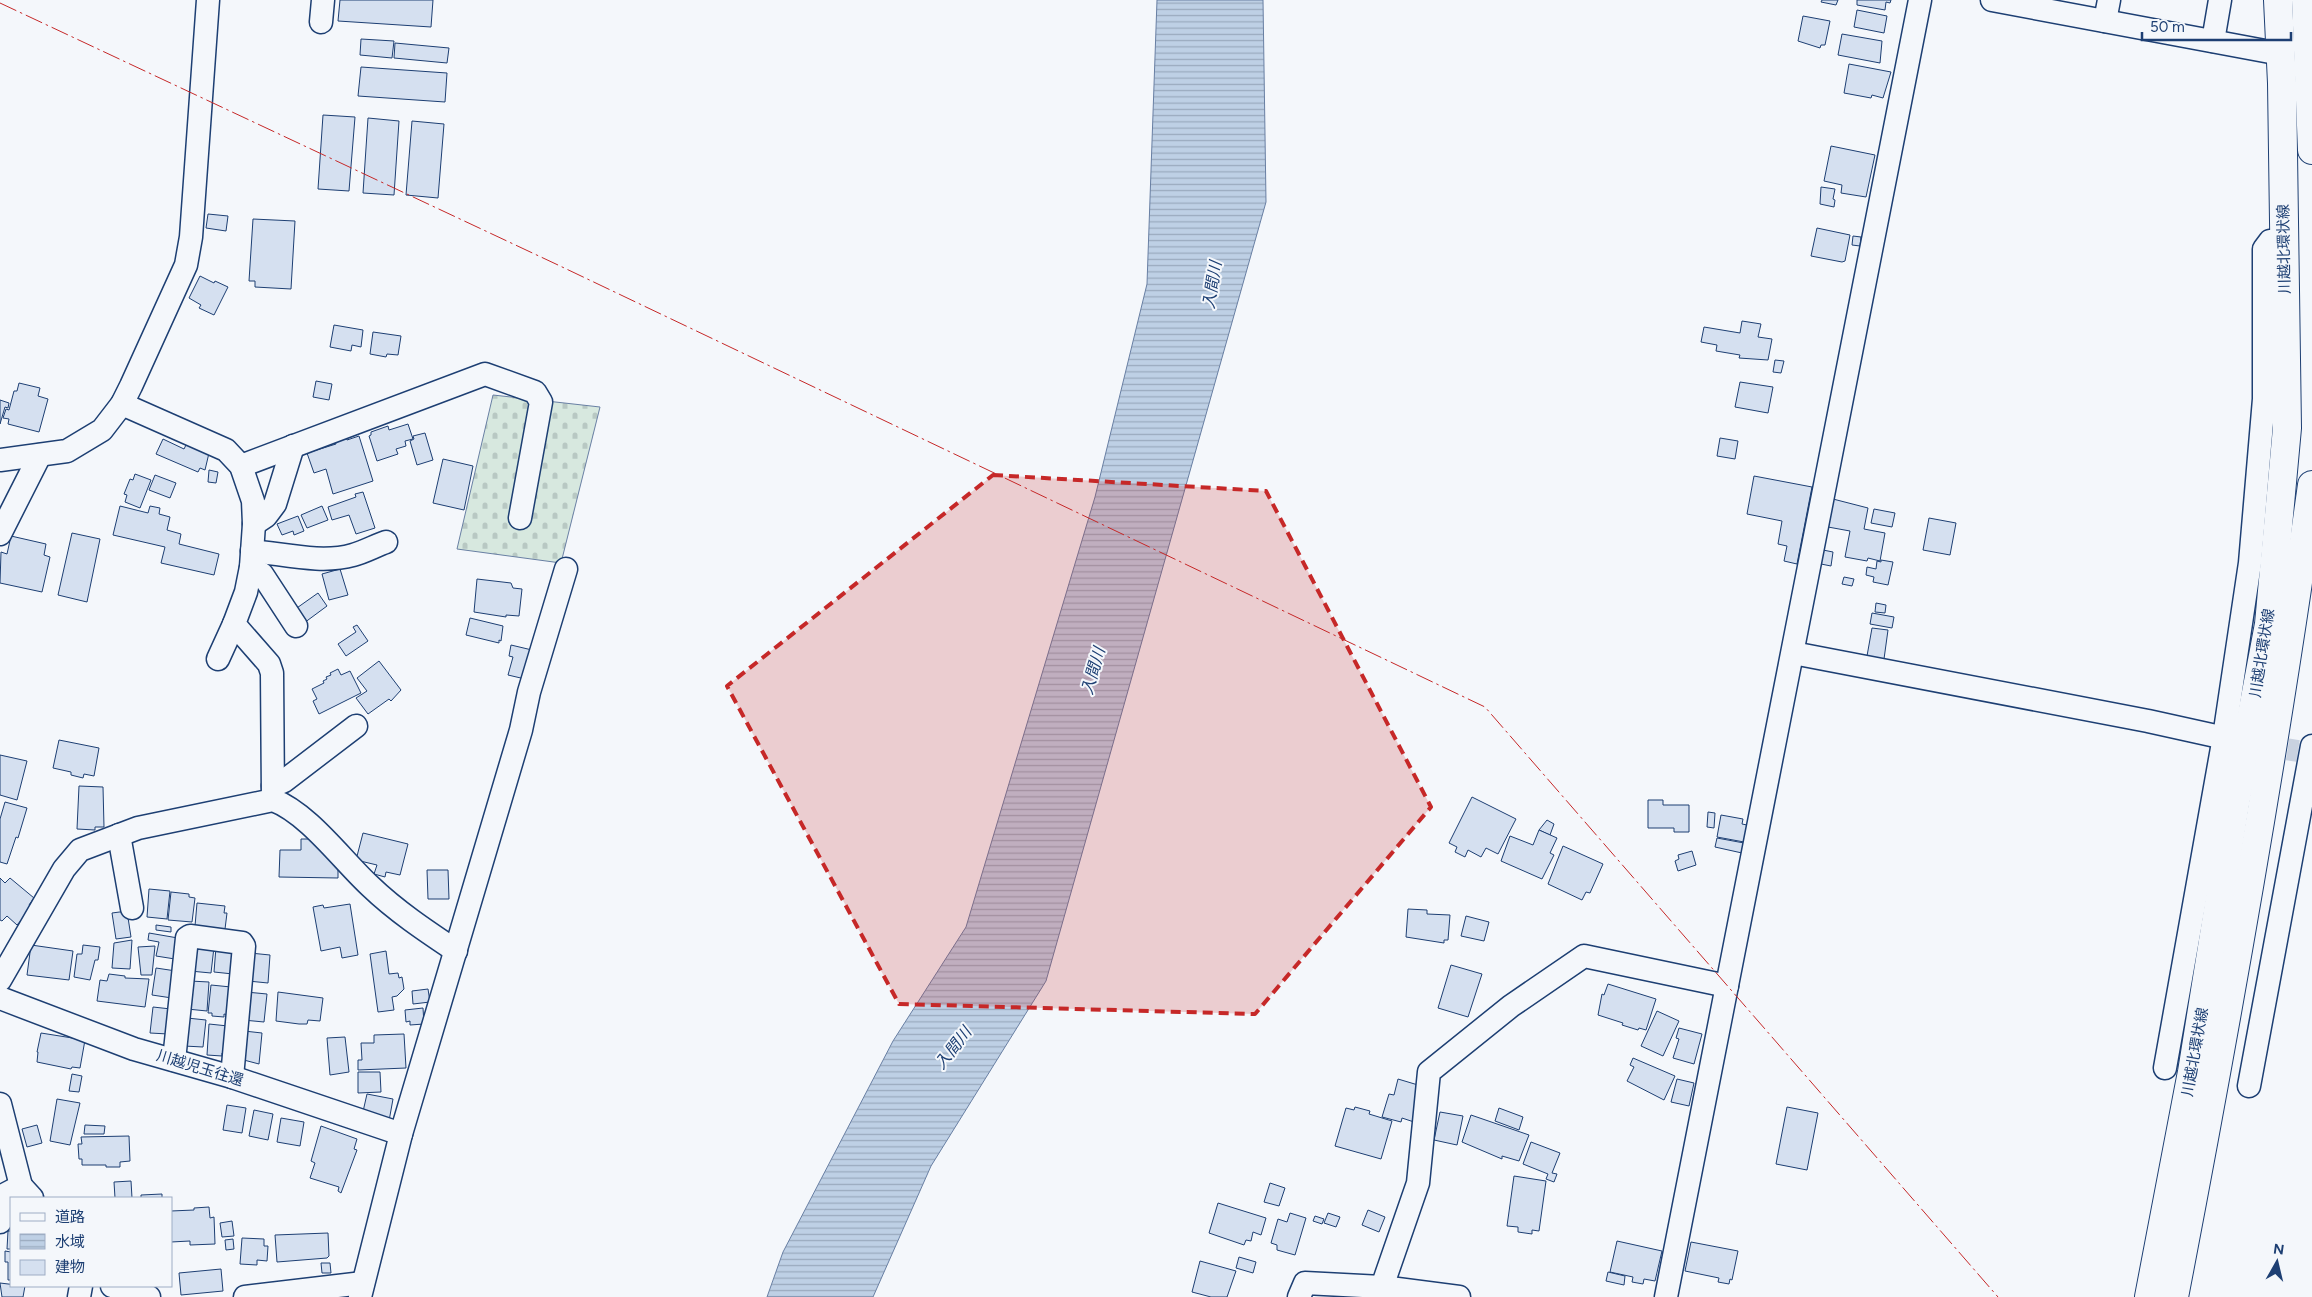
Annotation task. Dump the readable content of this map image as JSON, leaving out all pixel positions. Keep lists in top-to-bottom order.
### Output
{
  "streets": {
    "main road": ["川越北環状線"],
    "street": ["川越児玉往還"]
  },
  "water": ["入間川"],
  "legend": ["道路", "水域", "建物"],
  "scale_bar": "50 m",
  "north": "top"
}
